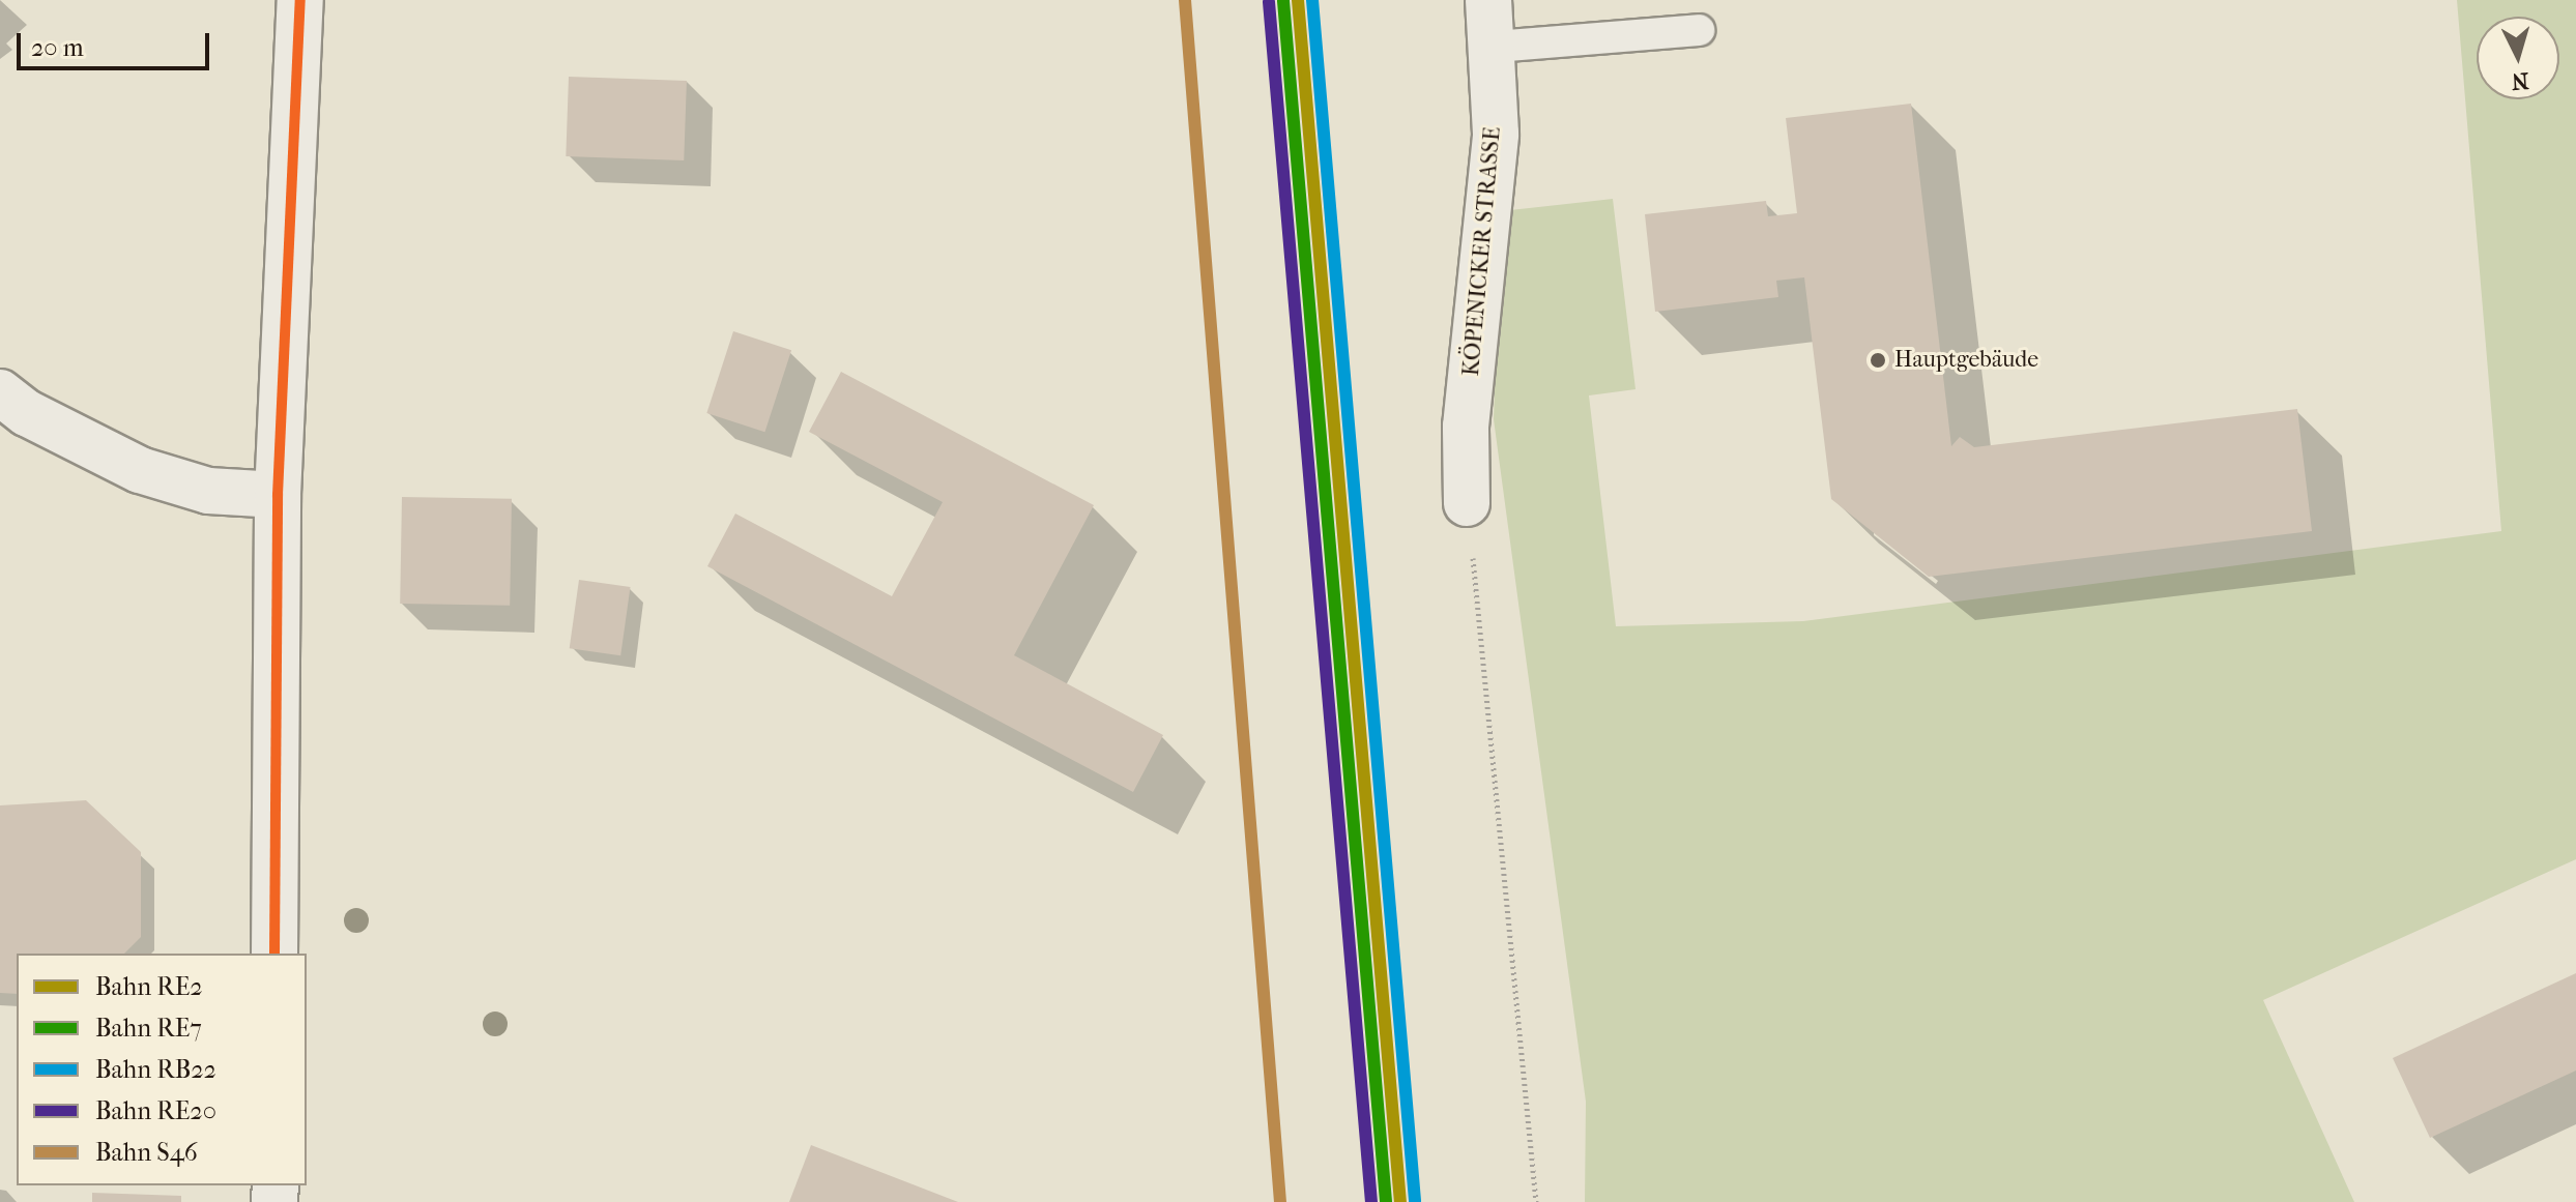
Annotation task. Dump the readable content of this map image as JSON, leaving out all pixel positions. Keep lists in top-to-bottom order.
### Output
{
  "streets": {
    "main road": ["KÖPENICKER STRASSE"]
  },
  "places": ["Hauptgebäude"],
  "lines": [
    "rail line RE2",
    "rail line RB22",
    "rail line S46",
    "rail line RE7",
    "rail line RE20"
  ],
  "legend": [
    "Bahn RE2",
    "Bahn RE7",
    "Bahn RB22",
    "Bahn RE20",
    "Bahn S46"
  ],
  "scale_bar": "20 m",
  "north": "bottom"
}
